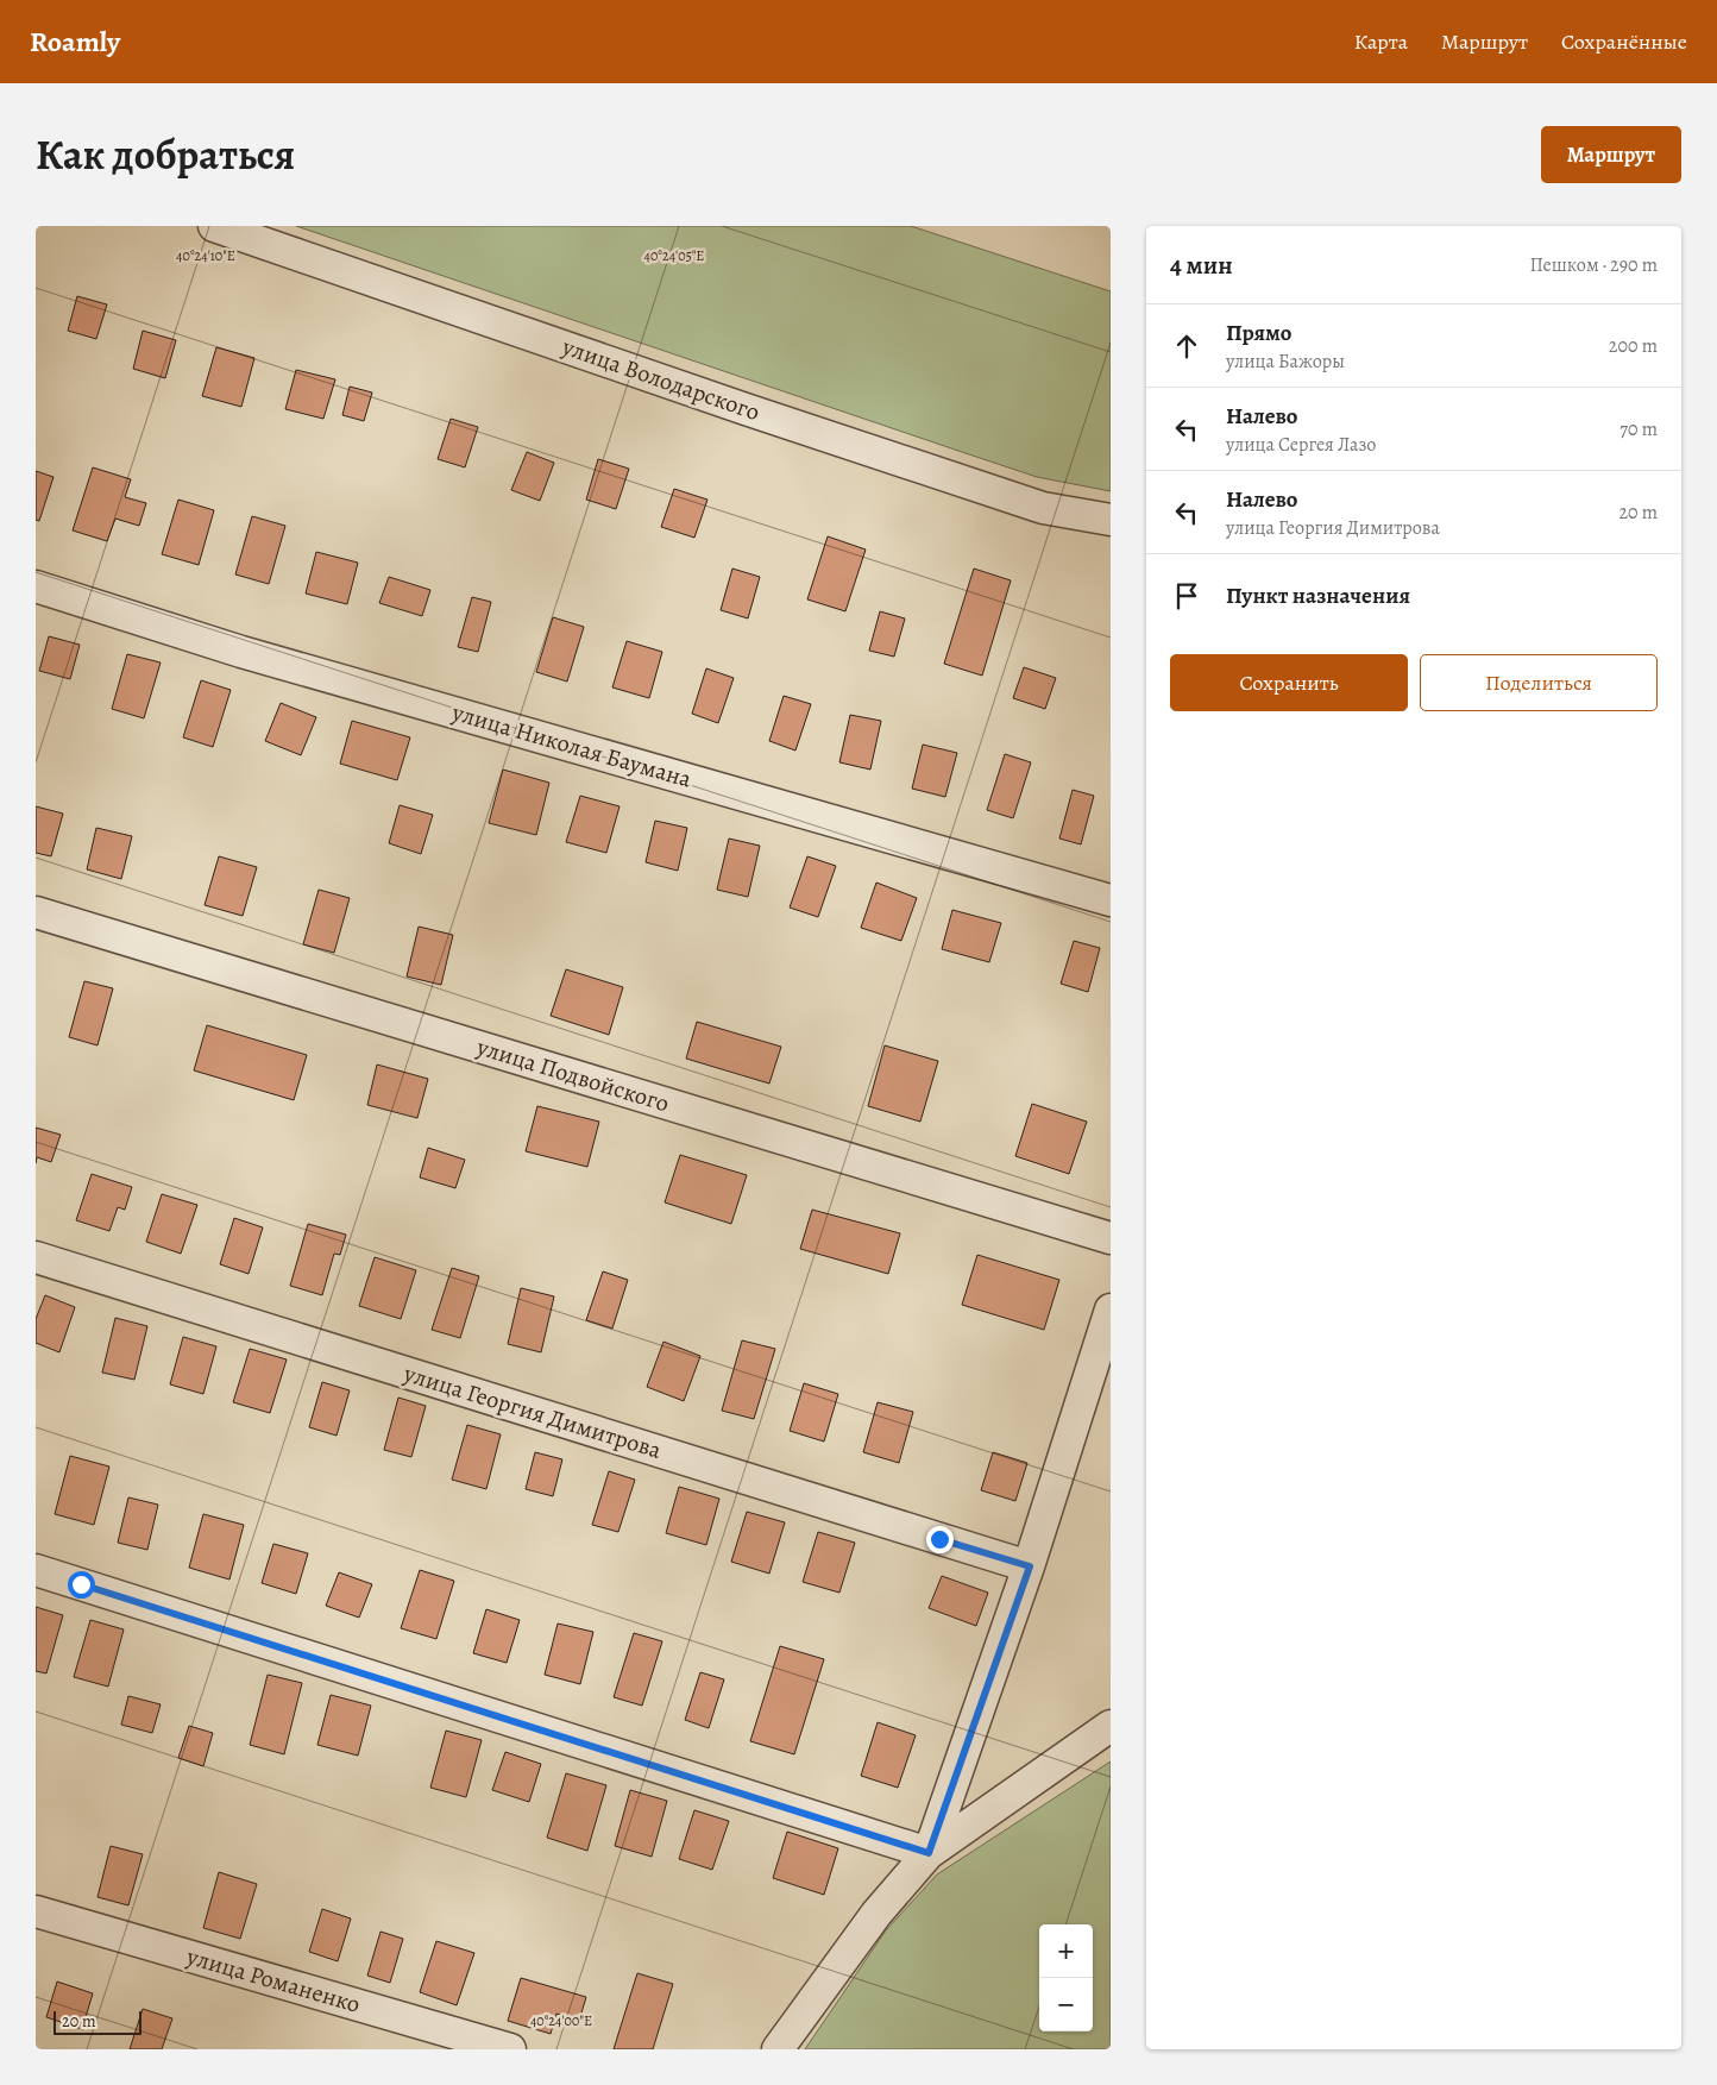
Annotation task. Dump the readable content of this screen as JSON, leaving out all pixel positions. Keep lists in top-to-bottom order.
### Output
{
  "streets": {
    "street": [
      "улица Володарского",
      "улица Николая Баумана",
      "улица Подвойского",
      "улица Георгия Димитрова",
      "улица Романенко"
    ]
  },
  "scale_bar": "20 m",
  "page": {
    "header": "Roamly",
    "nav": ["Карта", "Маршрут", "Сохранённые"],
    "title": "Как добраться",
    "buttons": [
      "Маршрут",
      ["Сохранить", "Поделиться"]
    ],
    "heading": ["4 мин", "Пешком · 290 m"],
    "list": [
      ["Прямо", "улица Бажоры", "200 m"],
      ["Налево", "улица Сергея Лазо", "70 m"],
      ["Налево", "улица Георгия Димитрова", "20 m"],
      "Пункт назначения"
    ],
    "map_buttons": ["+", "−"],
    "scale": "20 m"
  },
  "coordinates": ["40°24'10\"E", "40°24'05\"E", "40°24'00\"E"]
}
